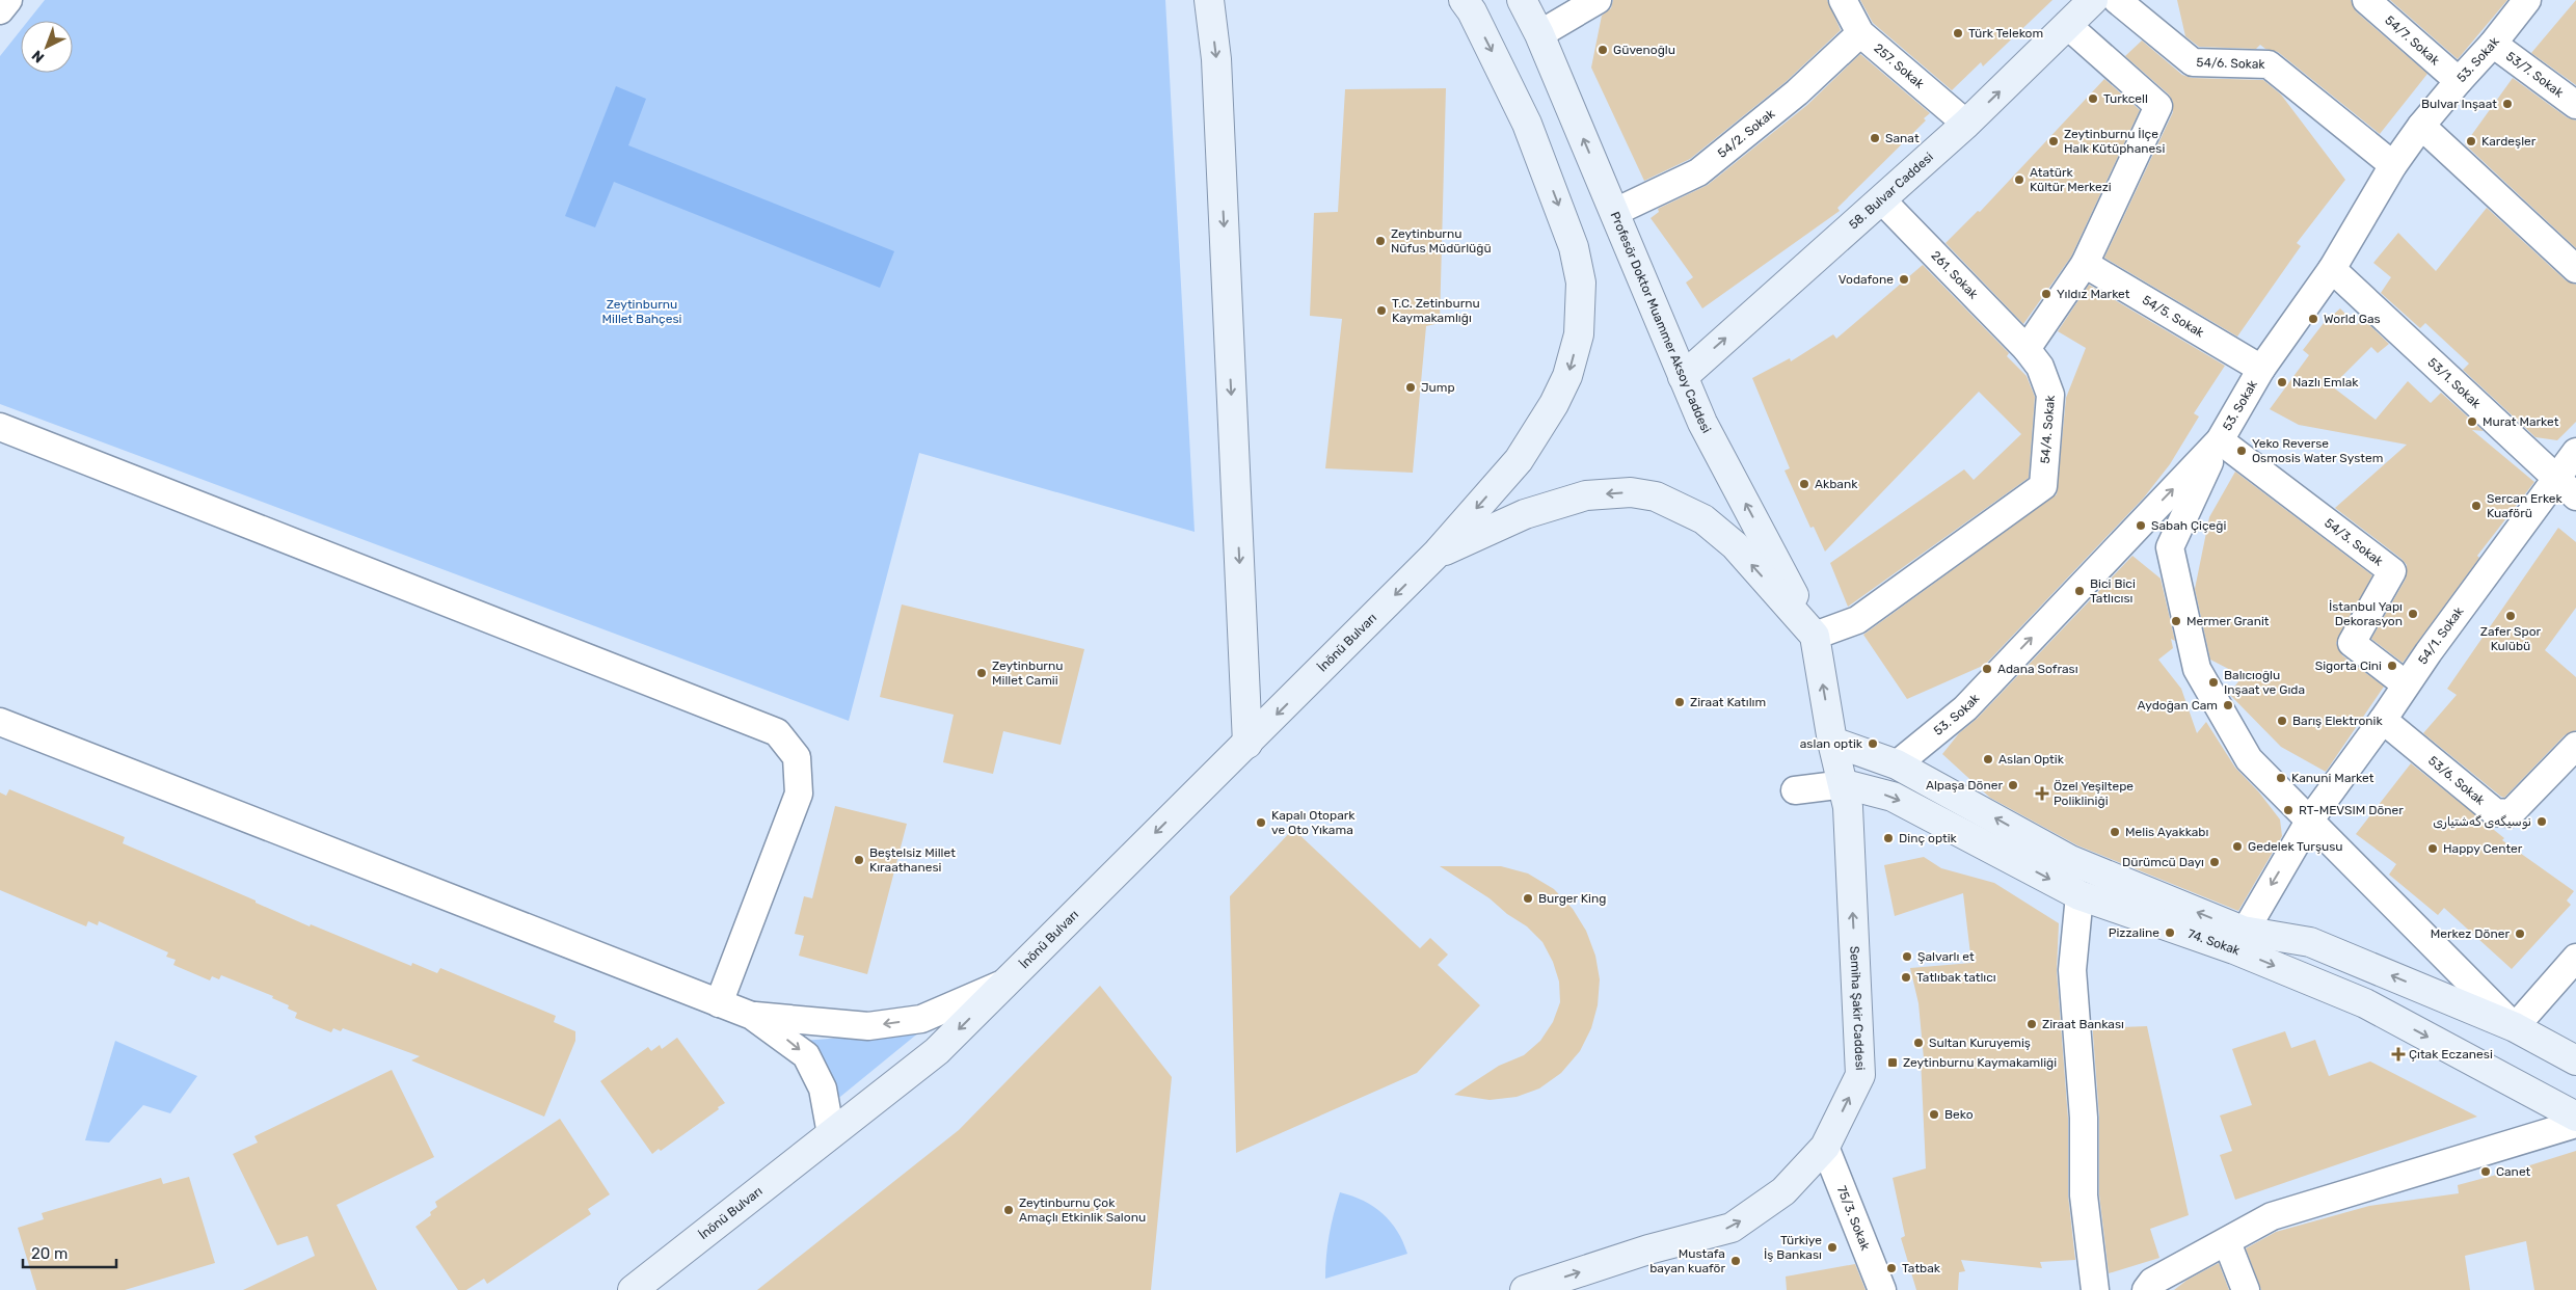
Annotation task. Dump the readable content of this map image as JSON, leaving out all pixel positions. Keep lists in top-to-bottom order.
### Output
{
  "streets": {
    "main road": [
      "58. Bulvar Caddesi",
      "Profesör Doktor Muammer Aksoy Caddesi",
      "İnönü Bulvarı",
      "74. Sokak",
      "Semiha Şakir Caddesi"
    ],
    "street": [
      "54/7. Sokak",
      "53. Sokak",
      "54/6. Sokak",
      "257. Sokak",
      "53/7. Sokak",
      "54/2. Sokak",
      "261. Sokak",
      "54/5. Sokak",
      "53/1. Sokak",
      "54/4. Sokak",
      "54/3. Sokak",
      "54/1. Sokak",
      "53/6. Sokak",
      "75/3. Sokak"
    ]
  },
  "crossings": [
    ["54/7. Sokak", "53. Sokak"],
    ["53. Sokak", "54/6. Sokak"],
    ["53. Sokak", "53/7. Sokak"],
    ["53. Sokak", "54/5. Sokak"],
    ["53. Sokak", "53/1. Sokak"],
    ["53. Sokak", "54/3. Sokak"],
    ["53. Sokak", "74. Sokak"],
    ["257. Sokak", "54/2. Sokak"],
    ["257. Sokak", "58. Bulvar Caddesi"],
    ["54/2. Sokak", "Profesör Doktor Muammer Aksoy Caddesi"],
    ["58. Bulvar Caddesi", "261. Sokak"],
    ["58. Bulvar Caddesi", "Profesör Doktor Muammer Aksoy Caddesi"],
    ["261. Sokak", "54/4. Sokak"],
    ["Profesör Doktor Muammer Aksoy Caddesi", "54/4. Sokak"],
    ["Profesör Doktor Muammer Aksoy Caddesi", "Semiha Şakir Caddesi"],
    ["53/1. Sokak", "54/1. Sokak"],
    ["54/4. Sokak", "Semiha Şakir Caddesi"],
    ["54/3. Sokak", "54/1. Sokak"],
    ["54/1. Sokak", "53/6. Sokak"],
    ["54/1. Sokak", "74. Sokak"],
    ["74. Sokak", "Semiha Şakir Caddesi"],
    ["Semiha Şakir Caddesi", "75/3. Sokak"]
  ],
  "one_way": [
    "53. Sokak",
    "58. Bulvar Caddesi",
    "Profesör Doktor Muammer Aksoy Caddesi",
    "İnönü Bulvarı",
    "Semiha Şakir Caddesi"
  ],
  "parks": ["Zeytinburnu Millet Bahçesi"],
  "places": {
    "other": [
      "Türk Telekom",
      "Güvenoğlu",
      "Turkcell",
      "Bulvar Inşaat",
      "Sanat",
      "Zeytinburnu İlçe Halk Kütüphanesi",
      "Kardeşler",
      "Atatürk Kültür Merkezi",
      "Zeytinburnu Nüfus Müdürlüğü",
      "Vodafone",
      "Yıldız Market",
      "T.C. Zetinburnu Kaymakamlığı",
      "World Gas",
      "Nazlı Emlak",
      "Jump",
      "Murat Market",
      "Yeko Reverse Osmosis Water System",
      "Akbank",
      "Sercan Erkek Kuaförü",
      "Sabah Çiçeği",
      "Bici Bici Tatlıcısı",
      "İstanbul Yapı Dekorasyon",
      "Zafer Spor Kulübü",
      "Mermer Granit",
      "Sigorta Cini",
      "Adana Sofrası",
      "Zeytinburnu Millet Camii",
      "Balıcıoğlu Inşaat ve Gıda",
      "Ziraat Katılım",
      "Aydoğan Cam",
      "Barış Elektronik",
      "aslan optik",
      "Aslan Optik",
      "Kanuni Market",
      "Alpaşa Döner",
      "RT-MEVSIM Döner",
      "نوسیگەی گەشتیاری",
      "Kapalı Otopark ve Oto Yıkama",
      "Melis Ayakkabı",
      "Dinç optik",
      "Gedelek Turşusu",
      "Happy Center",
      "Beştelsiz Millet Kıraathanesi",
      "Dürümcü Dayı",
      "Burger King",
      "Pizzaline",
      "Merkez Döner",
      "Şalvarlı et",
      "Tatlıbak tatlıcı",
      "Ziraat Bankası",
      "Sultan Kuruyemiş",
      "Beko",
      "Canet",
      "Zeytinburnu Çok Amaçlı Etkinlik Salonu",
      "Türkiye İş Bankası",
      "Mustafa bayan kuaför",
      "Tatbak"
    ],
    "health": ["Özel Yeşiltepe Polikliniği", "Çıtak Eczanesi"],
    "transit": ["Zeytinburnu Kaymakamliği"]
  },
  "scale_bar": "20 m",
  "north": "bottom left"
}
